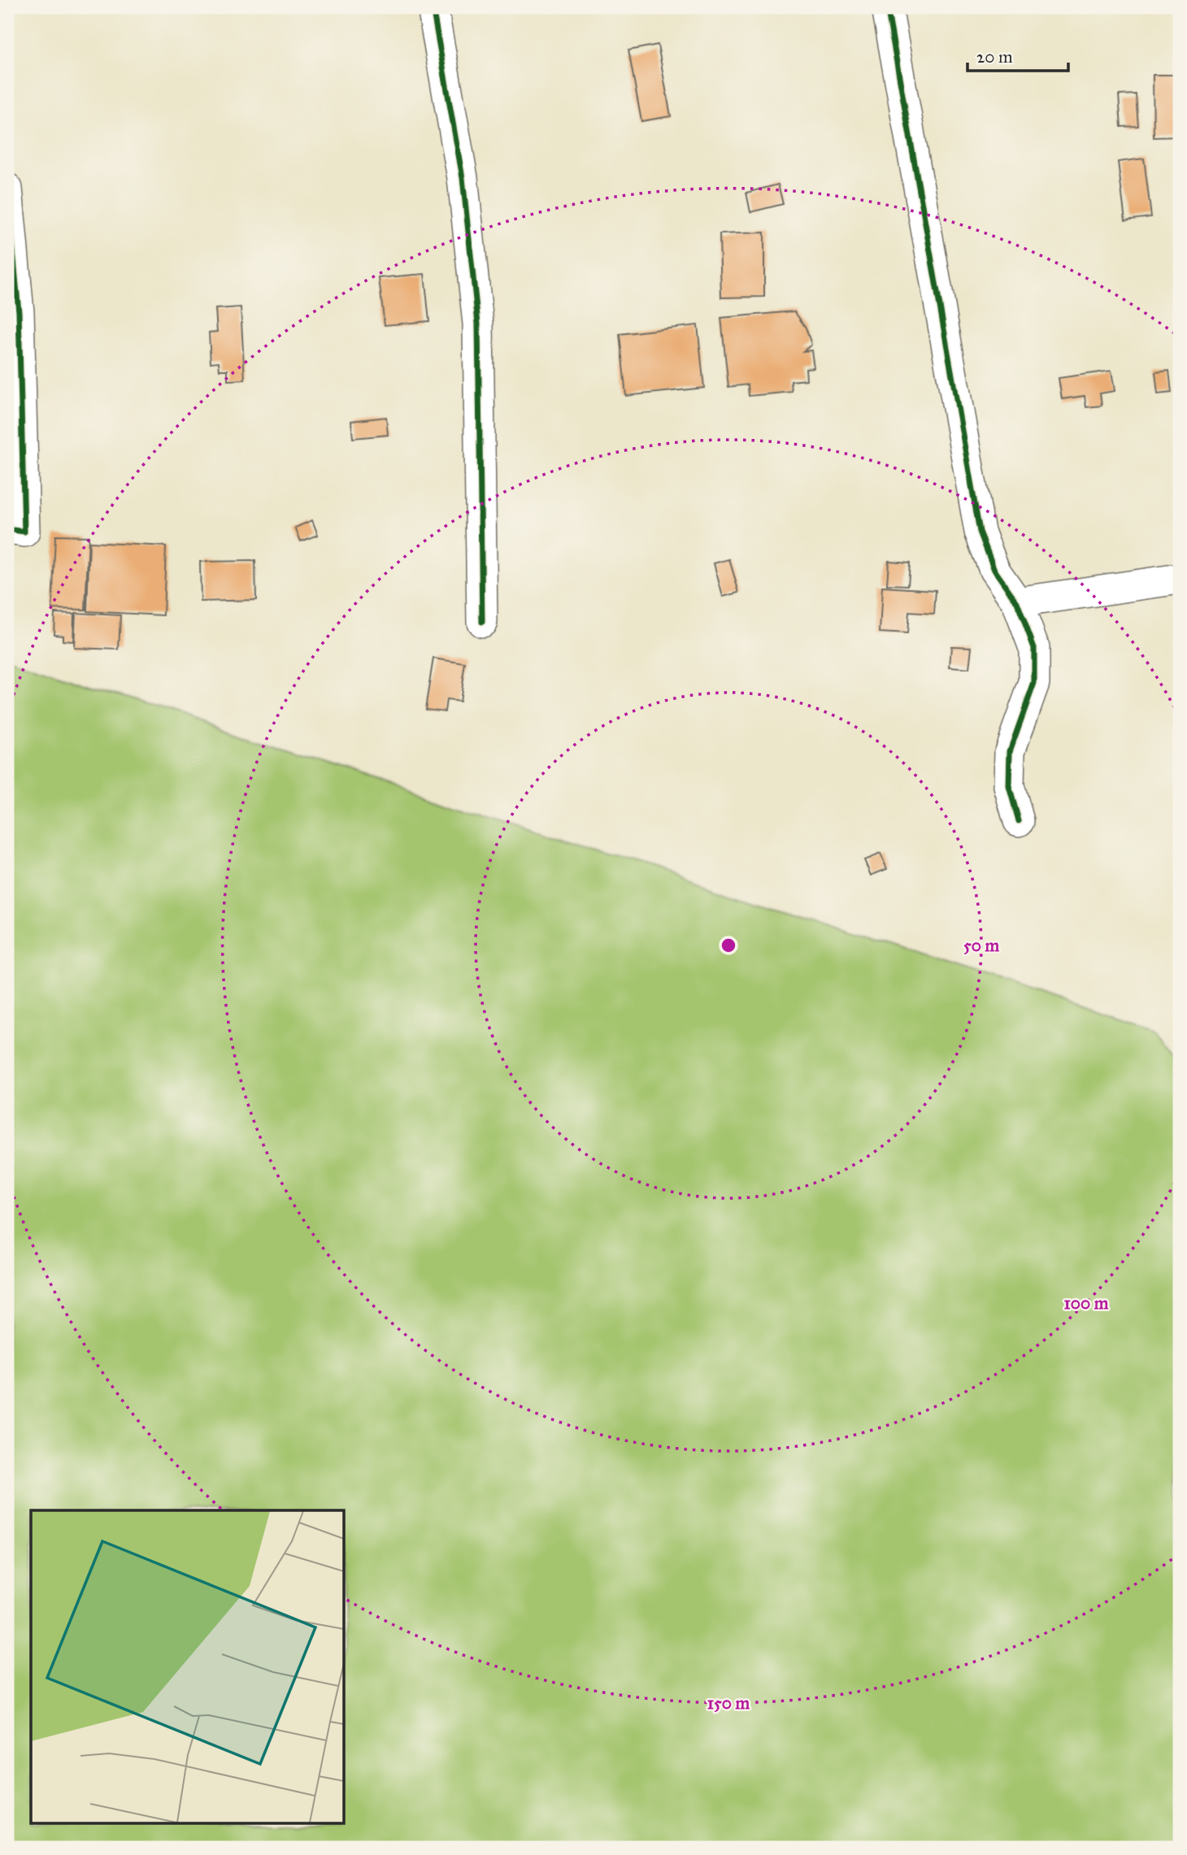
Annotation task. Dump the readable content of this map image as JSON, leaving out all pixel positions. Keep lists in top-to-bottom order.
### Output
{
  "scale_bar": "20 m",
  "rings": ["50 m", "100 m", "150 m"]
}
